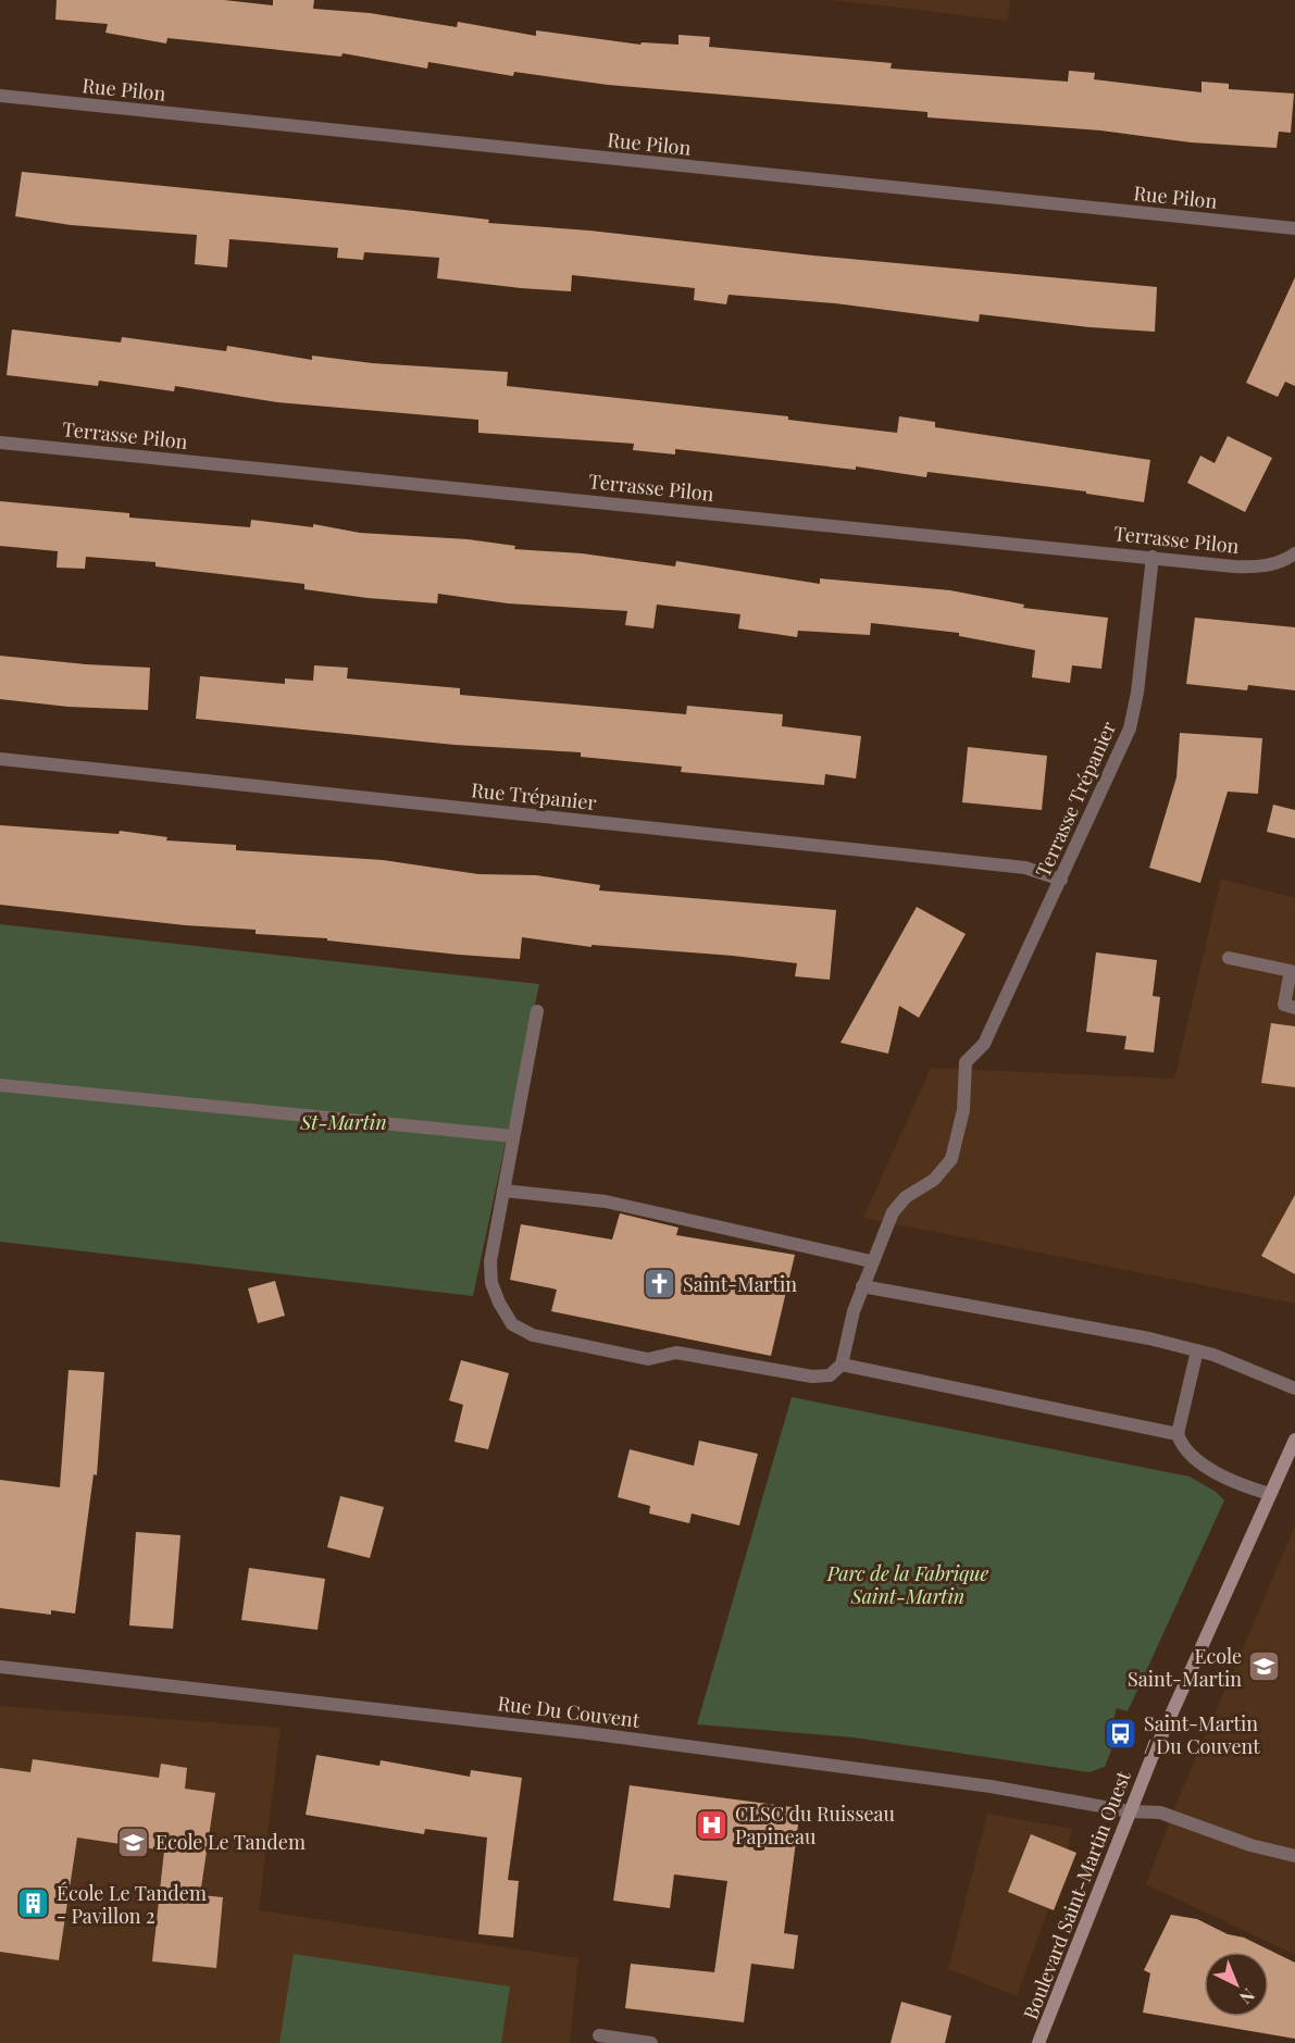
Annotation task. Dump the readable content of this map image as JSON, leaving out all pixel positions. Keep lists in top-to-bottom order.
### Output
{
  "streets": {
    "main road": ["Boulevard Saint-Martin Ouest"],
    "street": [
      "Rue Pilon",
      "Terrasse Pilon",
      "Rue Trépanier",
      "Terrasse Trépanier",
      "Rue Du Couvent"
    ]
  },
  "crossings": [
    ["Terrasse Pilon", "Terrasse Trépanier"],
    ["Rue Trépanier", "Terrasse Trépanier"],
    ["Rue Du Couvent", "Boulevard Saint-Martin Ouest"]
  ],
  "parks": ["St-Martin", "Parc de la Fabrique Saint-Martin"],
  "places": {
    "church": ["Saint-Martin"],
    "school or university": ["Ecole Saint-Martin", "Ecole Le Tandem"],
    "bus stop": ["Saint-Martin / Du Couvent"],
    "hospital": ["CLSC du Ruisseau Papineau"],
    "building": ["École Le Tandem - Pavillon 2"]
  },
  "north": "bottom right"
}
